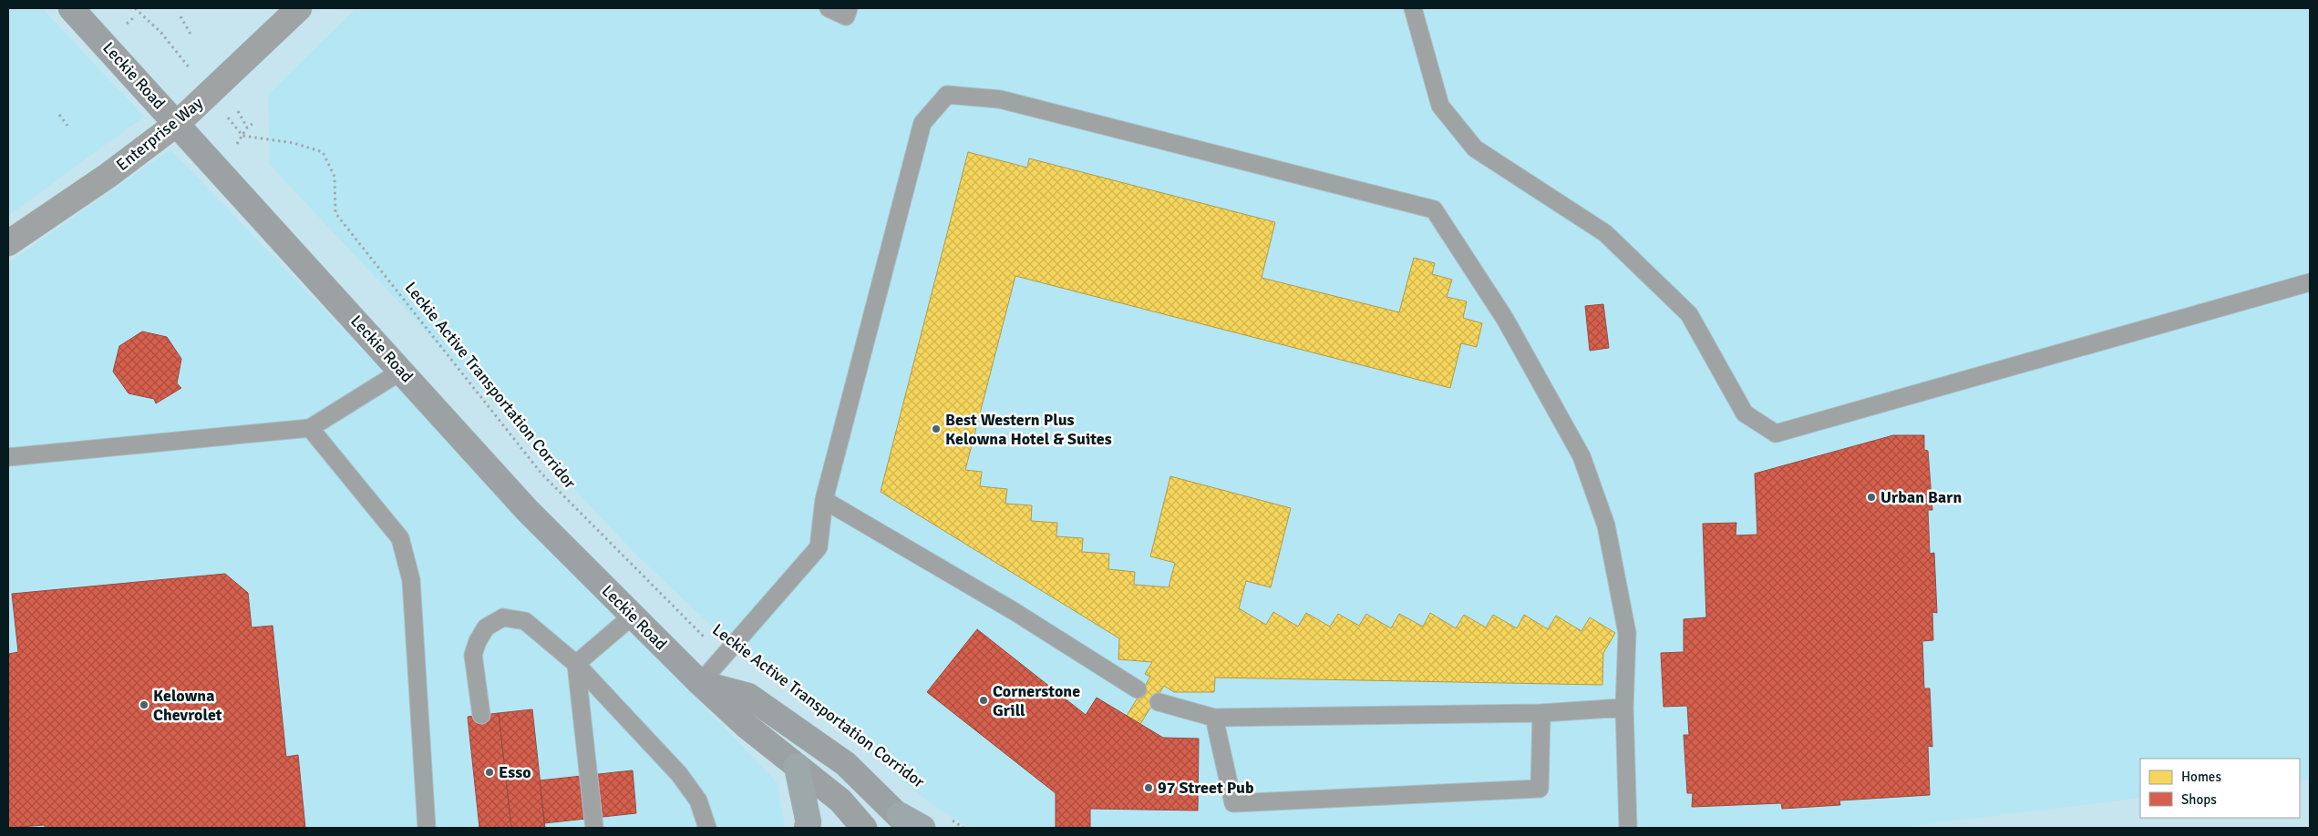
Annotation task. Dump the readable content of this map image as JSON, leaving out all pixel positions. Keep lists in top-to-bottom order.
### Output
{
  "streets": {
    "main road": ["Leckie Road"],
    "street": ["Enterprise Way"],
    "path": ["Leckie Active Transportation Corridor"]
  },
  "crossings": [
    ["Leckie Road", "Enterprise Way"]
  ],
  "places": [
    "Best Western Plus Kelowna Hotel & Suites",
    "Urban Barn",
    "Cornerstone Grill",
    "Kelowna Chevrolet",
    "Esso",
    "97 Street Pub"
  ],
  "legend": ["Homes", "Shops"]
}
